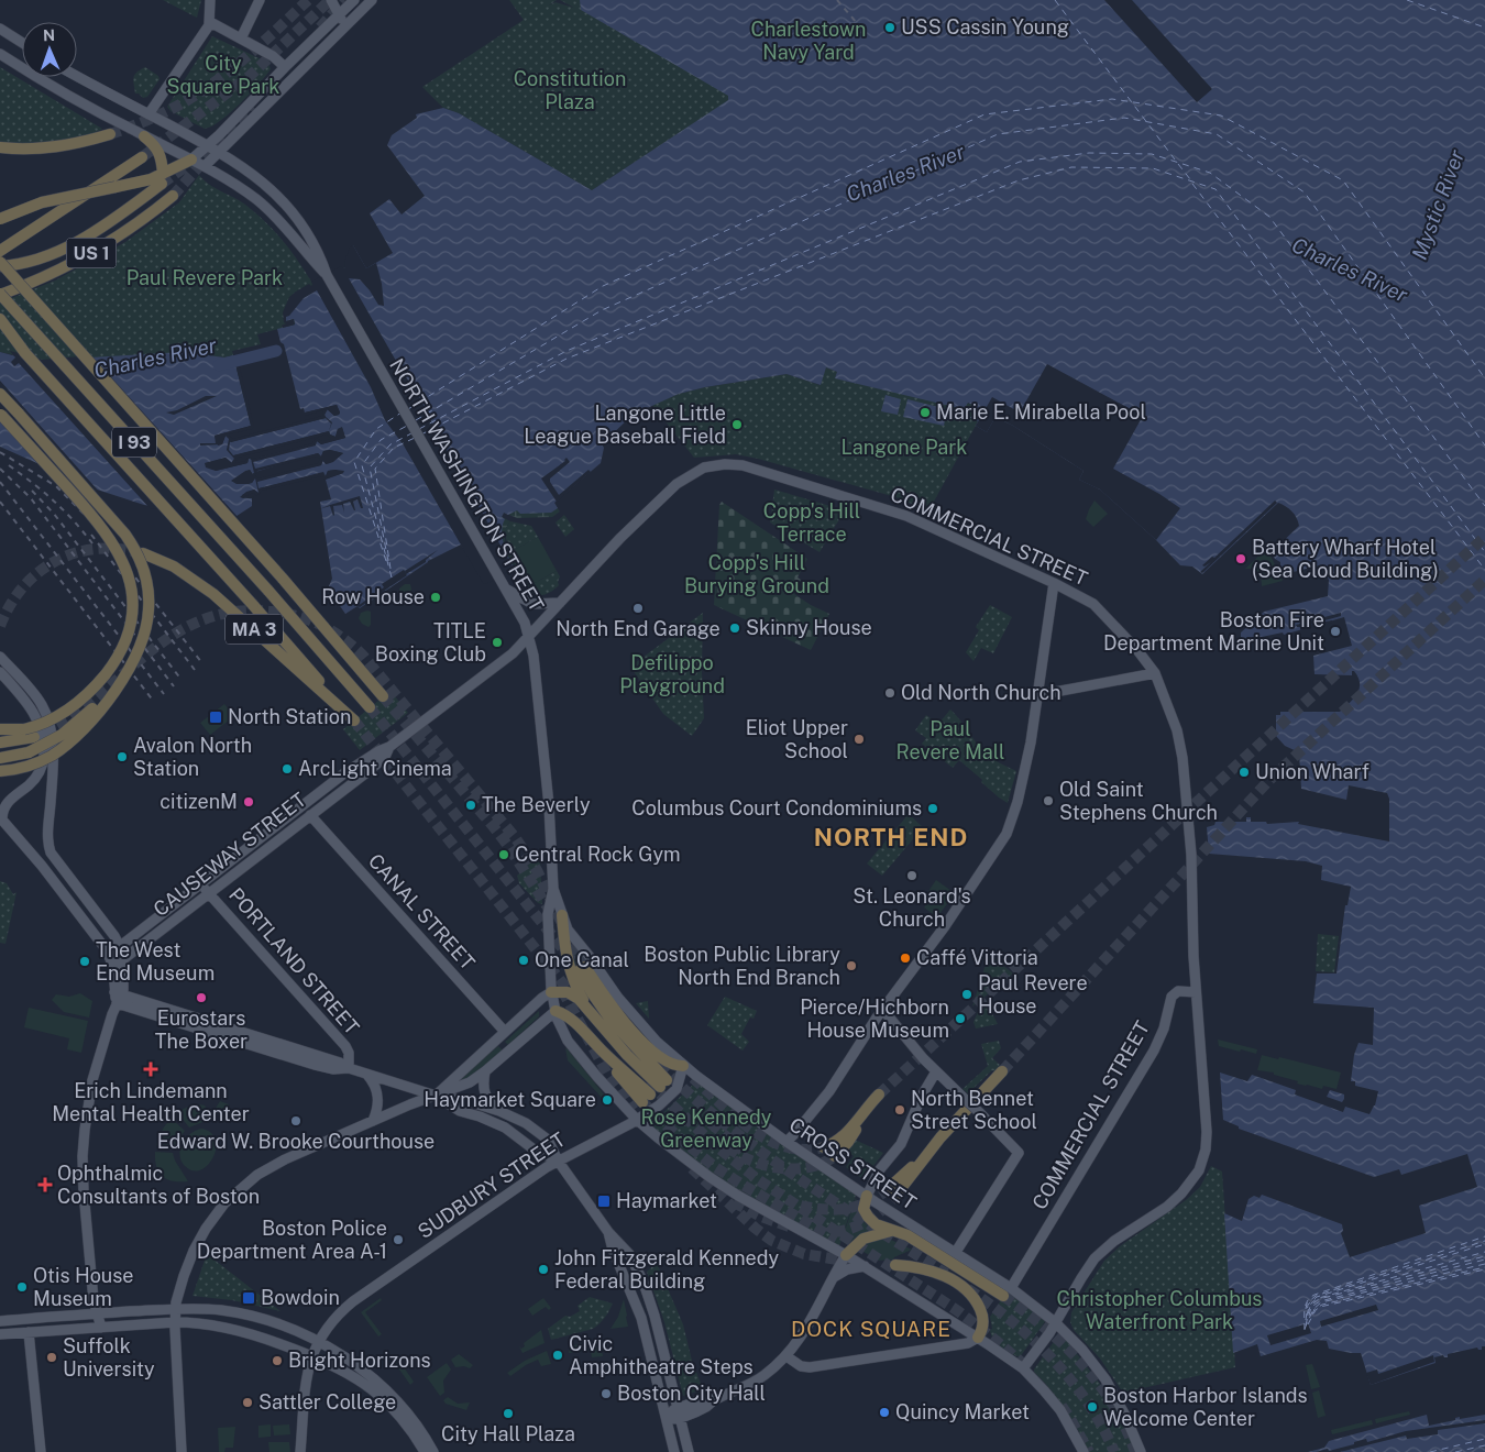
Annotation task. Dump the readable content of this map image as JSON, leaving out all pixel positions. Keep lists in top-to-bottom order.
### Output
{
  "streets": {
    "highway": ["US 1", "I 93", "MA 3"],
    "main road": [
      "NORTH WASHINGTON STREET",
      "COMMERCIAL STREET",
      "CAUSEWAY STREET",
      "CANAL STREET",
      "PORTLAND STREET",
      "CROSS STREET",
      "SUDBURY STREET"
    ]
  },
  "crossings": [
    ["US 1", "I 93"],
    ["I 93", "MA 3"],
    ["NORTH WASHINGTON STREET", "COMMERCIAL STREET"],
    ["NORTH WASHINGTON STREET", "CAUSEWAY STREET"],
    ["NORTH WASHINGTON STREET", "CROSS STREET"],
    ["NORTH WASHINGTON STREET", "SUDBURY STREET"],
    ["COMMERCIAL STREET", "CAUSEWAY STREET"],
    ["COMMERCIAL STREET", "CROSS STREET"],
    ["CAUSEWAY STREET", "CANAL STREET"],
    ["CAUSEWAY STREET", "PORTLAND STREET"],
    ["CROSS STREET", "SUDBURY STREET"]
  ],
  "districts": ["NORTH END", "DOCK SQUARE"],
  "water": ["Charles River", "Mystic River"],
  "parks": [
    "Charlestown Navy Yard",
    "City Square Park",
    "Constitution Plaza",
    "Paul Revere Park",
    "Langone Park",
    "Copp's Hill Terrace",
    "Copp's Hill Burying Ground",
    "Defilippo Playground",
    "Paul Revere Mall",
    "Rose Kennedy Greenway",
    "Christopher Columbus Waterfront Park"
  ],
  "places": {
    "other": [
      "USS Cassin Young",
      "Marie E. Mirabella Pool",
      "Langone Little League Baseball Field",
      "Battery Wharf Hotel (Sea Cloud Building)",
      "Row House",
      "North End Garage",
      "Skinny House",
      "Boston Fire Department Marine Unit",
      "TITLE Boxing Club",
      "Old North Church",
      "Eliot Upper School",
      "Avalon North Station",
      "ArcLight Cinema",
      "Union Wharf",
      "Old Saint Stephens Church",
      "citizenM",
      "The Beverly",
      "Columbus Court Condominiums",
      "Central Rock Gym",
      "St. Leonard's Church",
      "Caffé Vittoria",
      "One Canal",
      "The West End Museum",
      "Boston Public Library North End Branch",
      "Paul Revere House",
      "Eurostars The Boxer",
      "Pierce/Hichborn House Museum",
      "Haymarket Square",
      "North Bennet Street School",
      "Edward W. Brooke Courthouse",
      "Boston Police Department Area A-1",
      "John Fitzgerald Kennedy Federal Building",
      "Otis House Museum",
      "Civic Amphitheatre Steps",
      "Suffolk University",
      "Bright Horizons",
      "Boston City Hall",
      "Sattler College",
      "Boston Harbor Islands Welcome Center",
      "Quincy Market",
      "City Hall Plaza"
    ],
    "transit": ["North Station", "Haymarket", "Bowdoin"],
    "health": ["Erich Lindemann Mental Health Center", "Ophthalmic Consultants of Boston"]
  },
  "north": "top"
}
